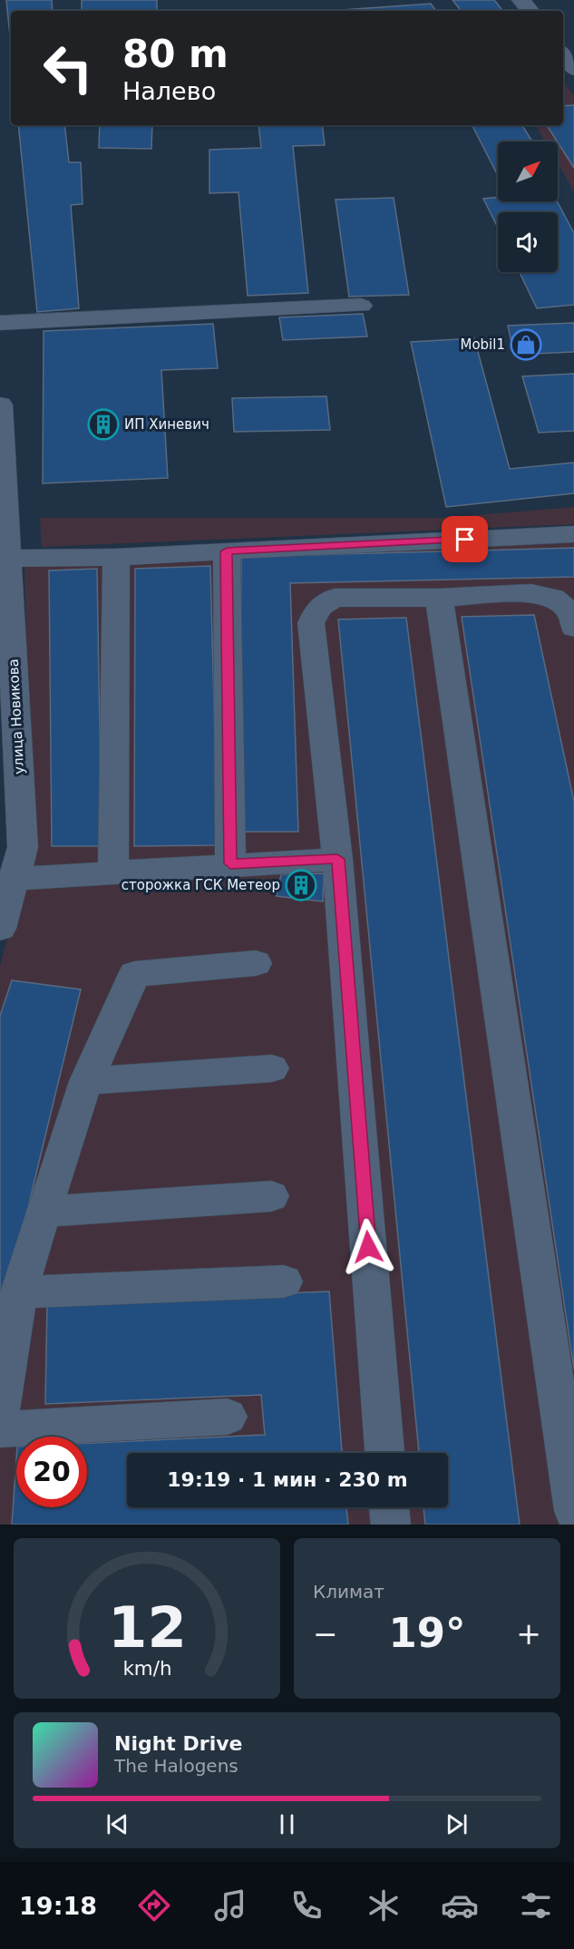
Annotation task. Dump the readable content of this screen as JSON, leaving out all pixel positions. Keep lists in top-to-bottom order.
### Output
{
  "streets": {
    "street": ["улица Новикова"]
  },
  "places": {
    "shop": ["Mobil1"],
    "building": ["ИП Хиневич", "сторожка ГСК Метеор"]
  },
  "north": "top right",
  "page": {
    "turn": ["80 m", "Налево"],
    "limit": "20",
    "trip": "19:19 · 1 мин · 230 m",
    "tile": "Климат",
    "heat": ["−", "19°", "+"],
    "song": ["Night Drive", "The Halogens"],
    "tabs": "19:18",
    "gauge": ["12", "km/h"]
  }
}
